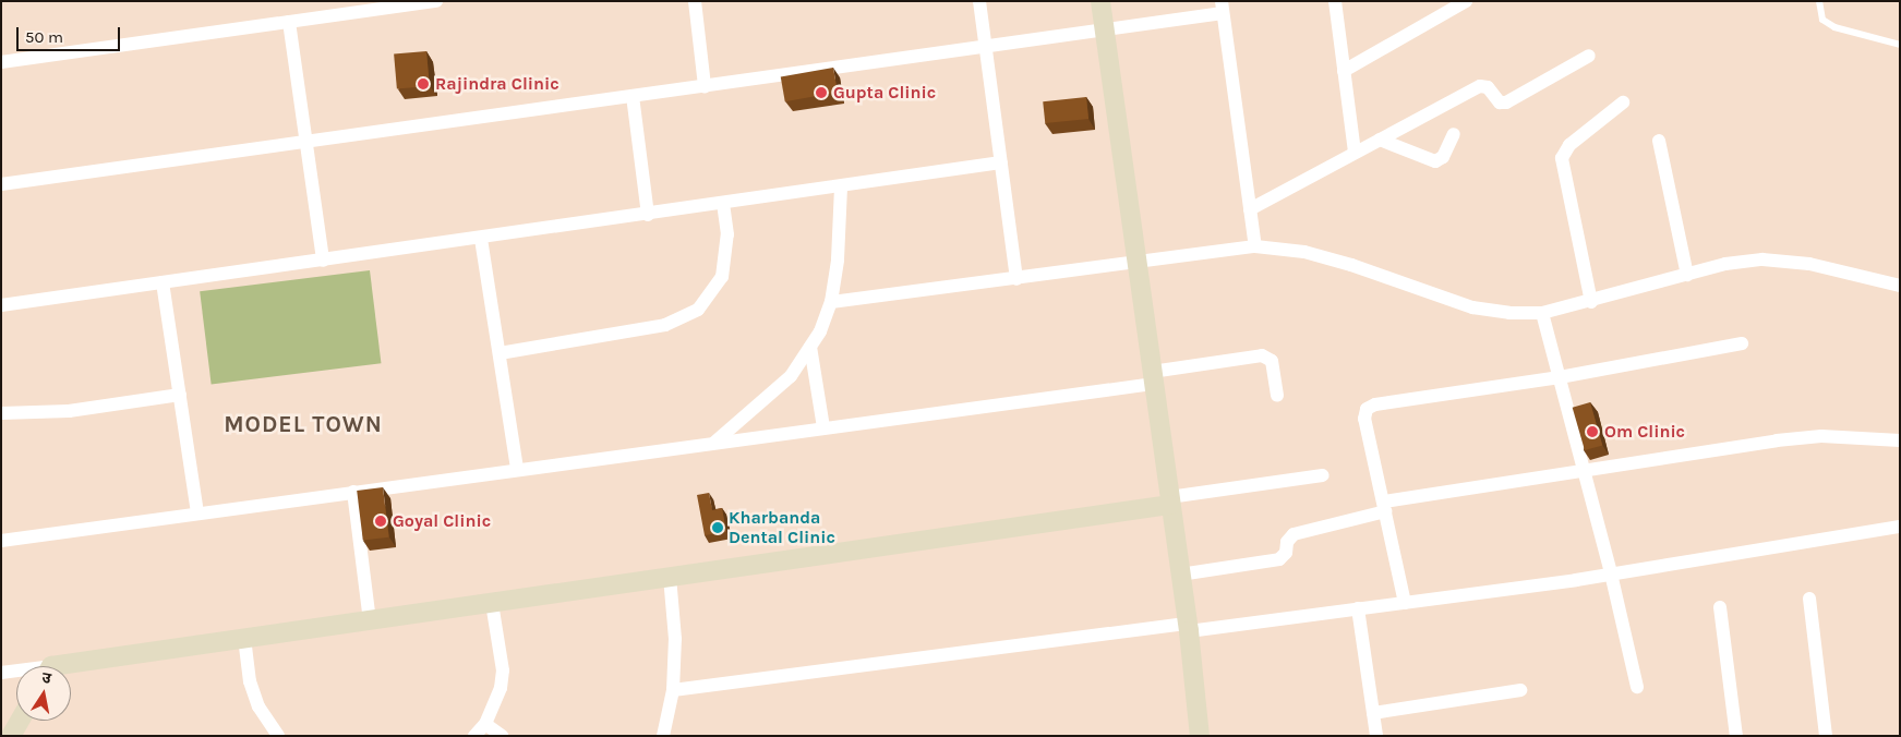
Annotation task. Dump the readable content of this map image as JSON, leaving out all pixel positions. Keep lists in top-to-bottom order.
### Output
{
  "districts": ["MODEL TOWN"],
  "places": [
    "Rajindra Clinic",
    "Gupta Clinic",
    "Om Clinic",
    "Goyal Clinic",
    "Kharbanda Dental Clinic"
  ],
  "scale_bar": "50 m",
  "north": "top"
}
